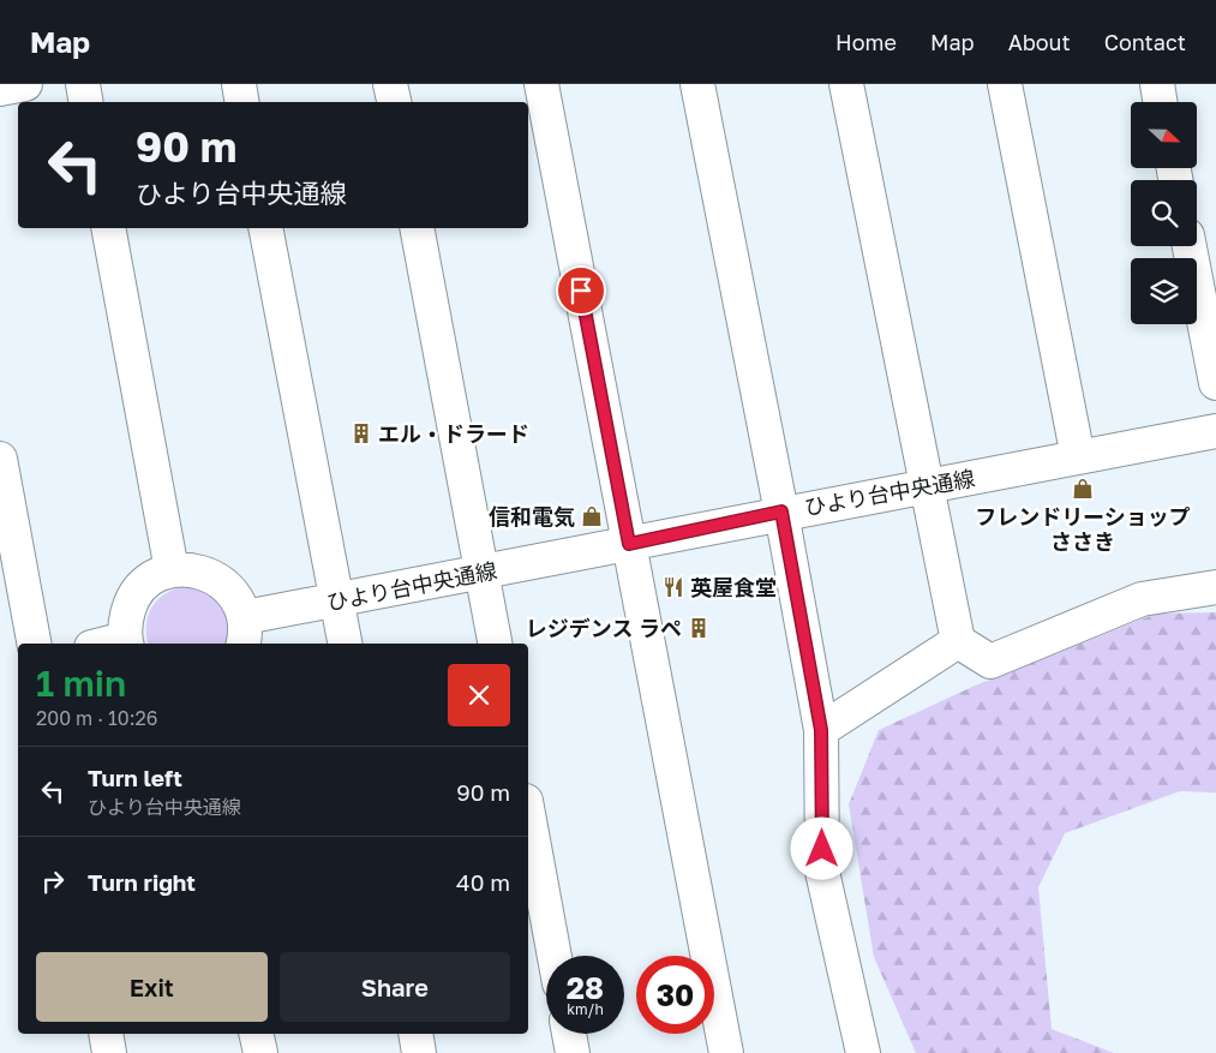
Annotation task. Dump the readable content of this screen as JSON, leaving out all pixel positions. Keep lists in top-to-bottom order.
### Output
{
  "streets": {
    "street": ["ひより台中央通線"]
  },
  "places": {
    "building": ["エル・ドラード", "レジデンス ラペ"],
    "shop": ["フレンドリーショップ ささき", "信和電気"],
    "restaurant": ["英屋食堂"]
  },
  "north": "right",
  "page": {
    "header": "Map",
    "nav": [
      "Home",
      "Map",
      "About",
      "Contact"
    ],
    "turn": ["90 m", "ひより台中央通線"],
    "heading": ["1 min", "200 m · 10:26"],
    "list": [
      {
        "name": "Turn left",
        "note": "ひより台中央通線",
        "value": "90 m"
      },
      {
        "name": "Turn right",
        "value": "40 m"
      }
    ],
    "buttons": ["Exit", "Share"],
    "speed": "28 km/h",
    "limit": "30"
  }
}
